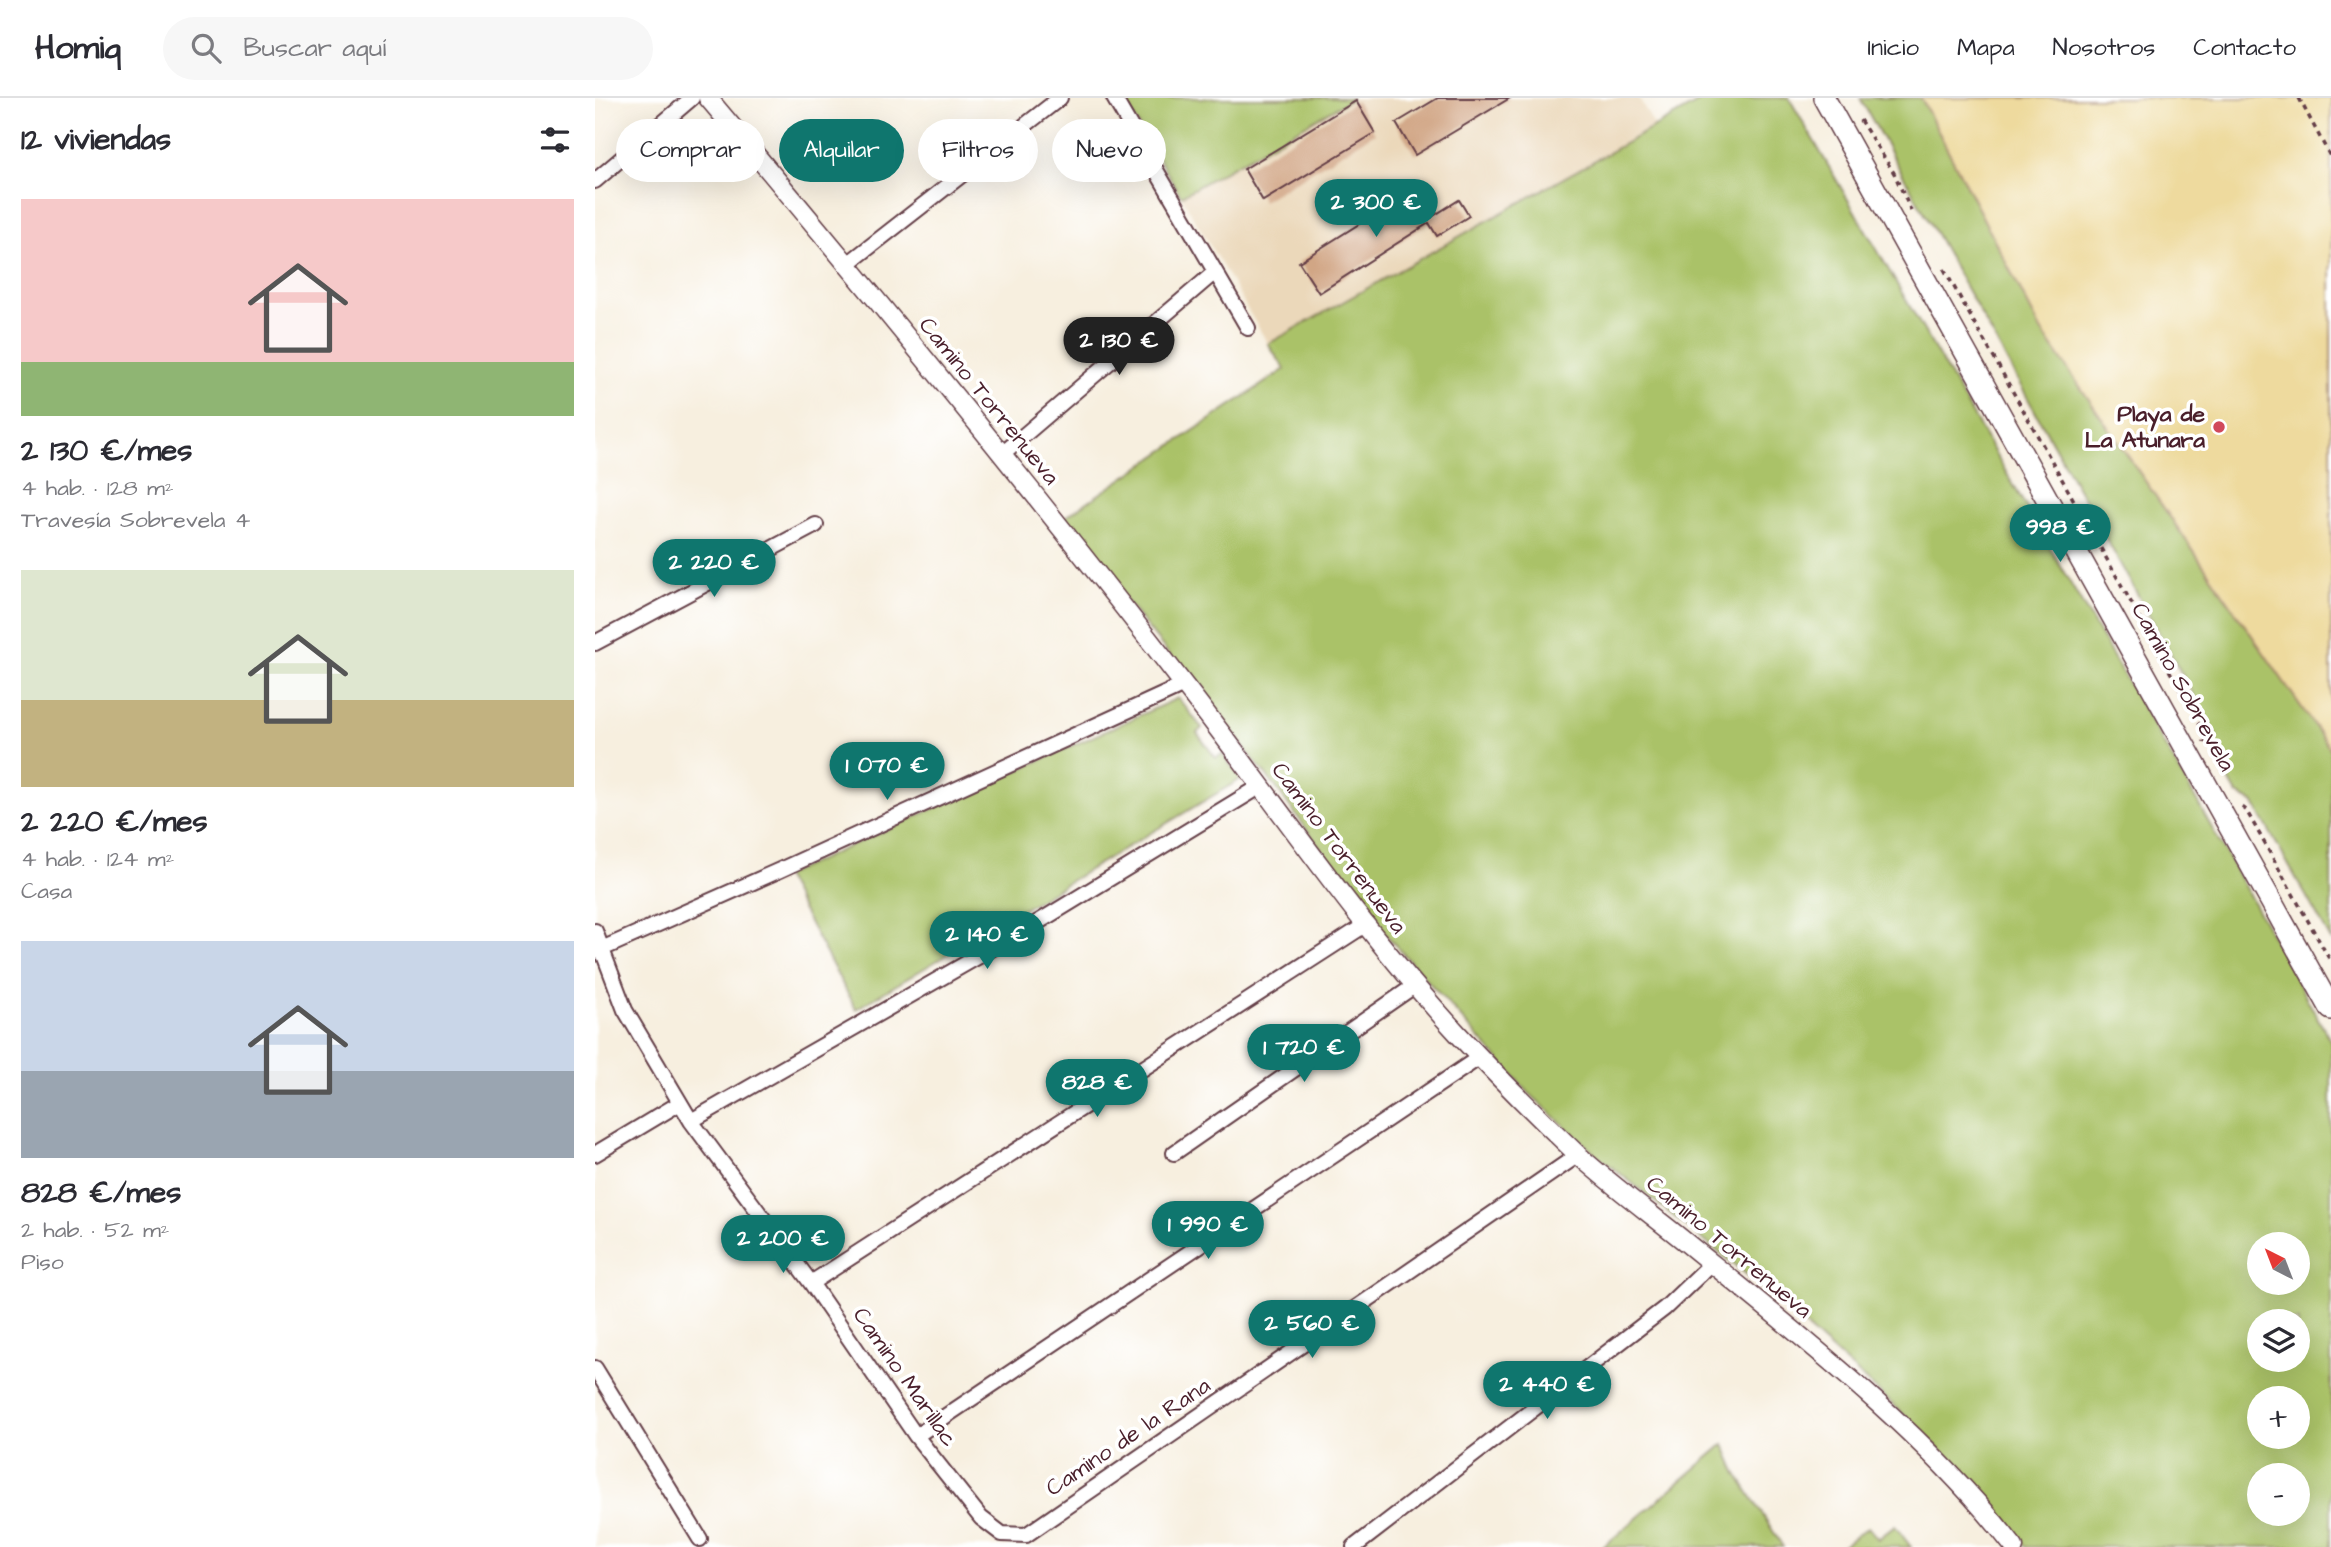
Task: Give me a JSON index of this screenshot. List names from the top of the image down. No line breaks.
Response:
{"streets":{"main road":["Camino Sobrevela"],"street":["Camino Torrenueva","Camino Marillac","Camino de la Rana"]},"crossings":[["Camino Torrenueva","Camino de la Rana"],["Camino Marillac","Camino de la Rana"]],"places":["Playa de La Atunara"],"north":"top left","page":{"header":"Homiq","search":"Buscar aquí","nav":["Inicio","Mapa","Nosotros","Contacto"],"heading":"12 viviendas","chip":["Comprar","Alquilar","Filtros","Nuevo"],"price":["2 300 €","2 130 €","998 €","2 220 €","1 070 €","2 140 €","1 720 €","828 €","1 990 €","2 200 €","2 560 €","2 440 €"],"list":[{"name":"2 130 €/mes","note":"4 hab. · 128 m² · Travesía Sobrevela 4"},{"name":"2 220 €/mes","note":"4 hab. · 124 m² · Casa"},{"name":"828 €/mes","note":"2 hab. · 52 m² · Piso"}],"map_buttons":["+","−"]}}
